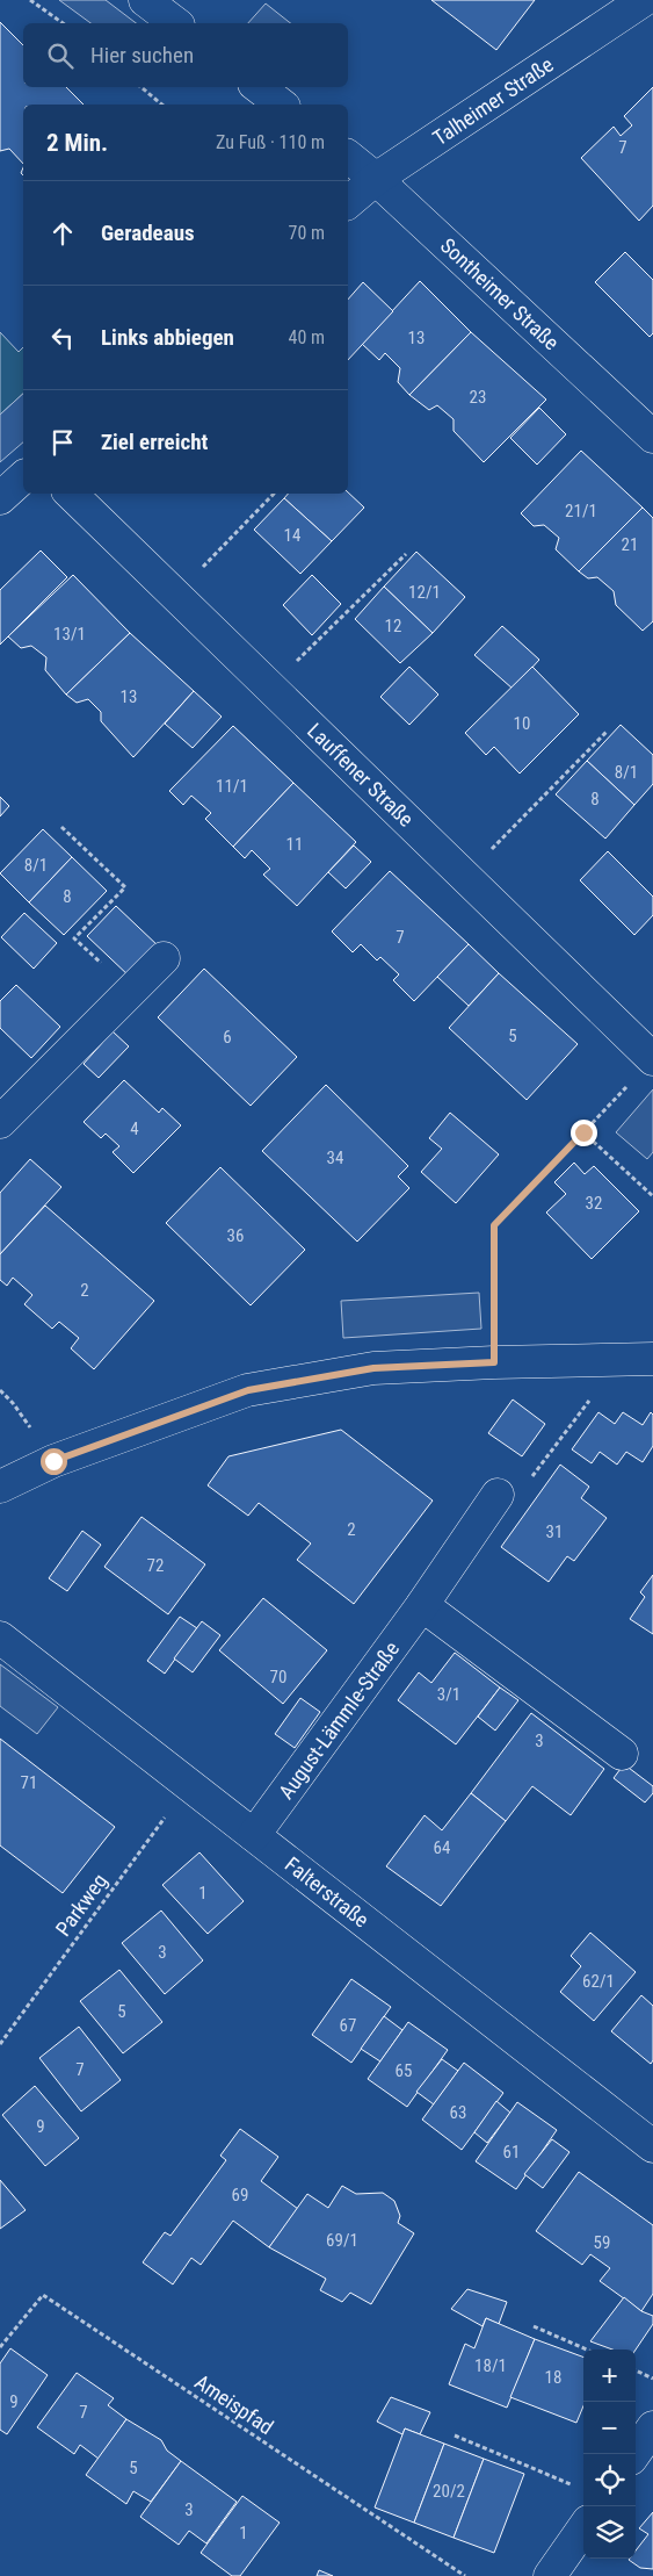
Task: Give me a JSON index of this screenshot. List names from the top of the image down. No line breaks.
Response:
{"streets":{"street":["Talheimer Straße","Sontheimer Straße","Lauffener Straße","August-Lämmle-Straße","Falterstraße"],"path":["Parkweg","Ameispfad"]},"crossings":[["Talheimer Straße","Sontheimer Straße"],["August-Lämmle-Straße","Falterstraße"],["Falterstraße","Parkweg"]],"house_numbers":["7","13","23","21/1","14","21","12/1","12","13/1","13","10","8/1","11/1","8","11","8/1","8","7","5","6","4","34","32","36","2","2","31","72","70","3/1","3","71","64","1","3","62/1","5","67","7","65","63","9","61","69","69/1","59","18/1","18","9","7","5","20/2","3","1"],"page":{"search":"Hier suchen","heading":["2 Min.","Zu Fuß · 110 m"],"list":[["Geradeaus","70 m"],["Links abbiegen","40 m"],"Ziel erreicht"],"map_buttons":["+","−"]}}
